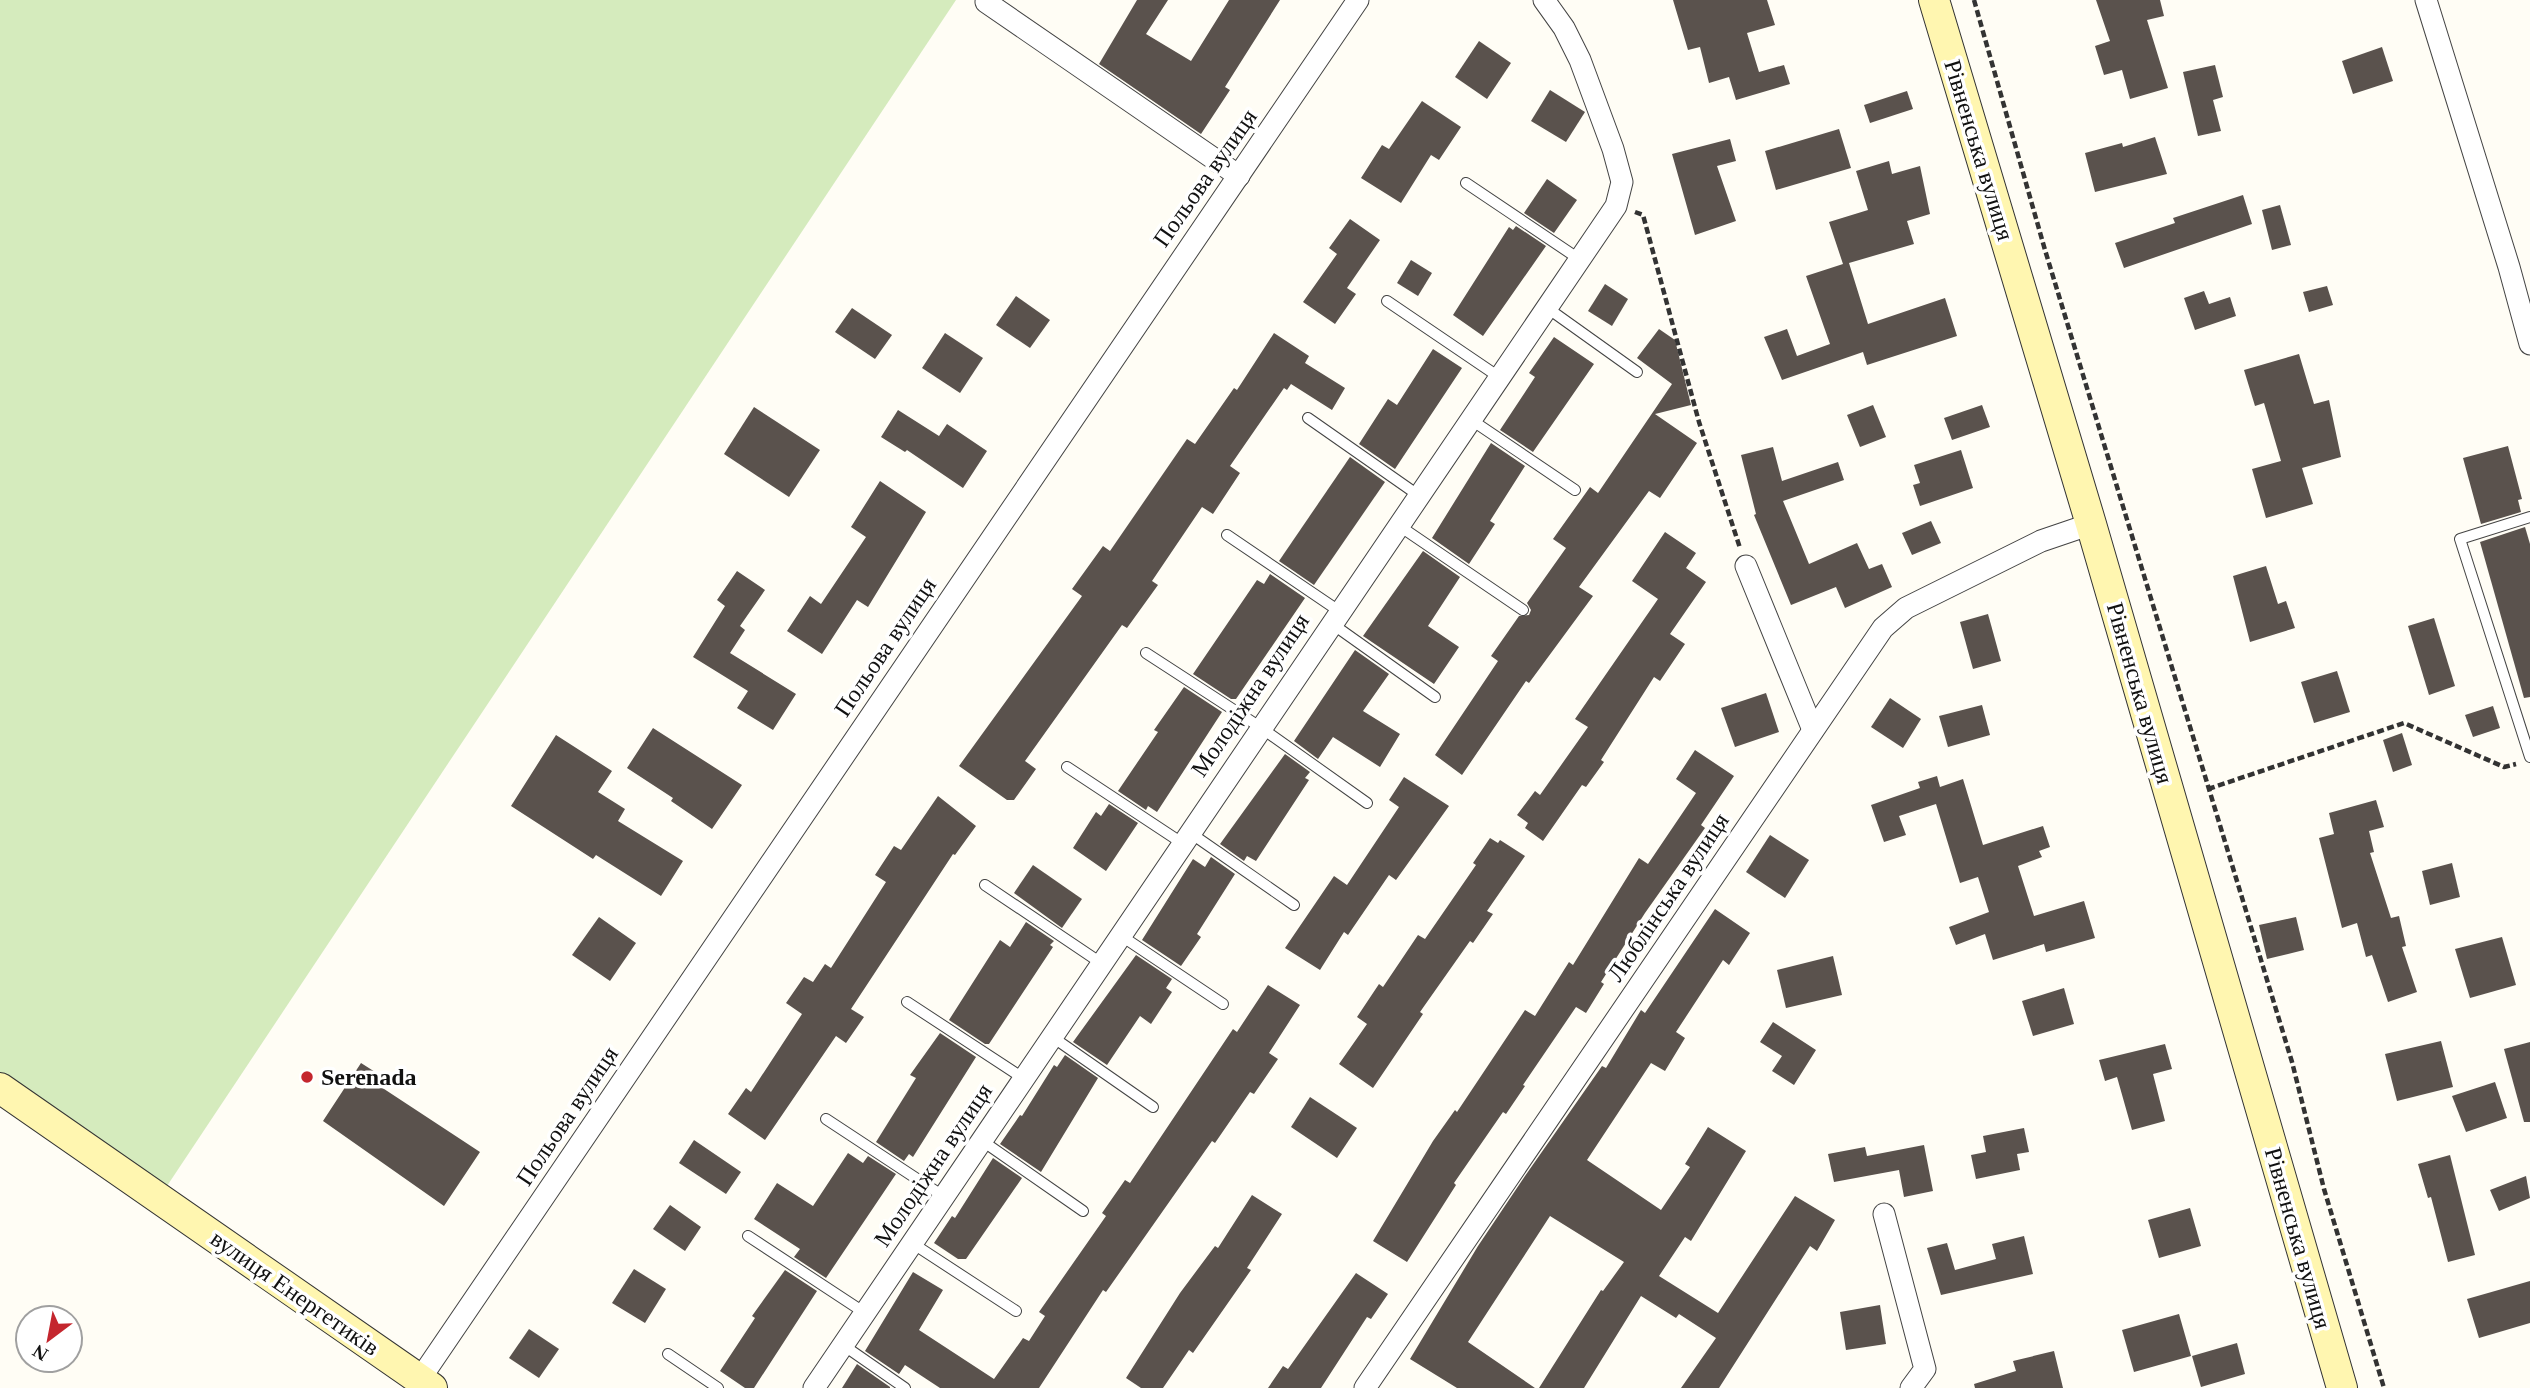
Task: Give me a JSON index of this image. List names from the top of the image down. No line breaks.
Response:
{"streets":{"main road":["Рівненська вулиця","вулиця Енергетиків"],"street":["Польова вулиця","Молодіжна вулиця","Люблінська вулиця"]},"crossings":[["Рівненська вулиця","Люблінська вулиця"],["Польова вулиця","вулиця Енергетиків"]],"places":["Serenada"],"north":"bottom left"}
